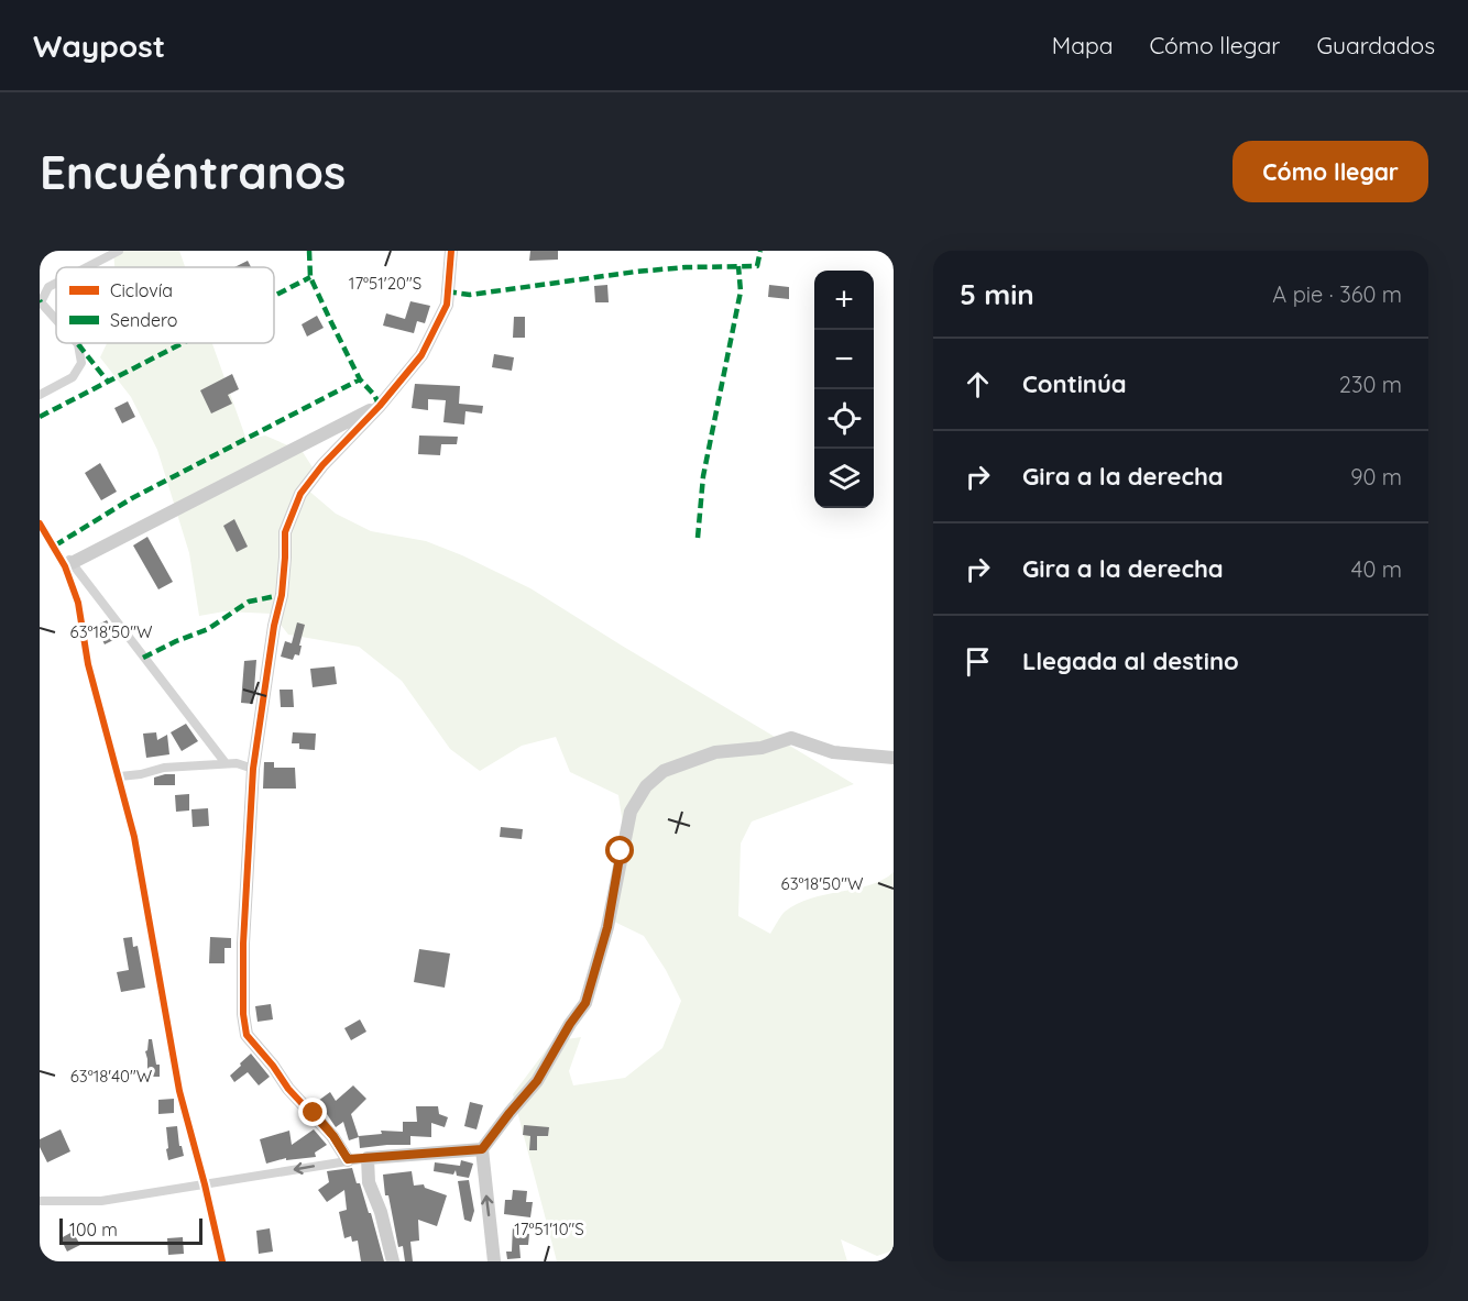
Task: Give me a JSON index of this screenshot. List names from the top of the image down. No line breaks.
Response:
{"legend":["Ciclovía","Sendero"],"scale_bar":"100 m","page":{"header":"Waypost","nav":["Mapa","Cómo llegar","Guardados"],"buttons":"Cómo llegar","title":"Encuéntranos","heading":["5 min","A pie · 360 m"],"map_buttons":["+","−"],"list":[["Continúa","230 m"],["Gira a la derecha","90 m"],["Gira a la derecha","40 m"],"Llegada al destino"],"scale":"100 m"},"coordinates":["17°51'20\"S","63°18'50\"W","63°18'40\"W","17°51'10\"S"]}
